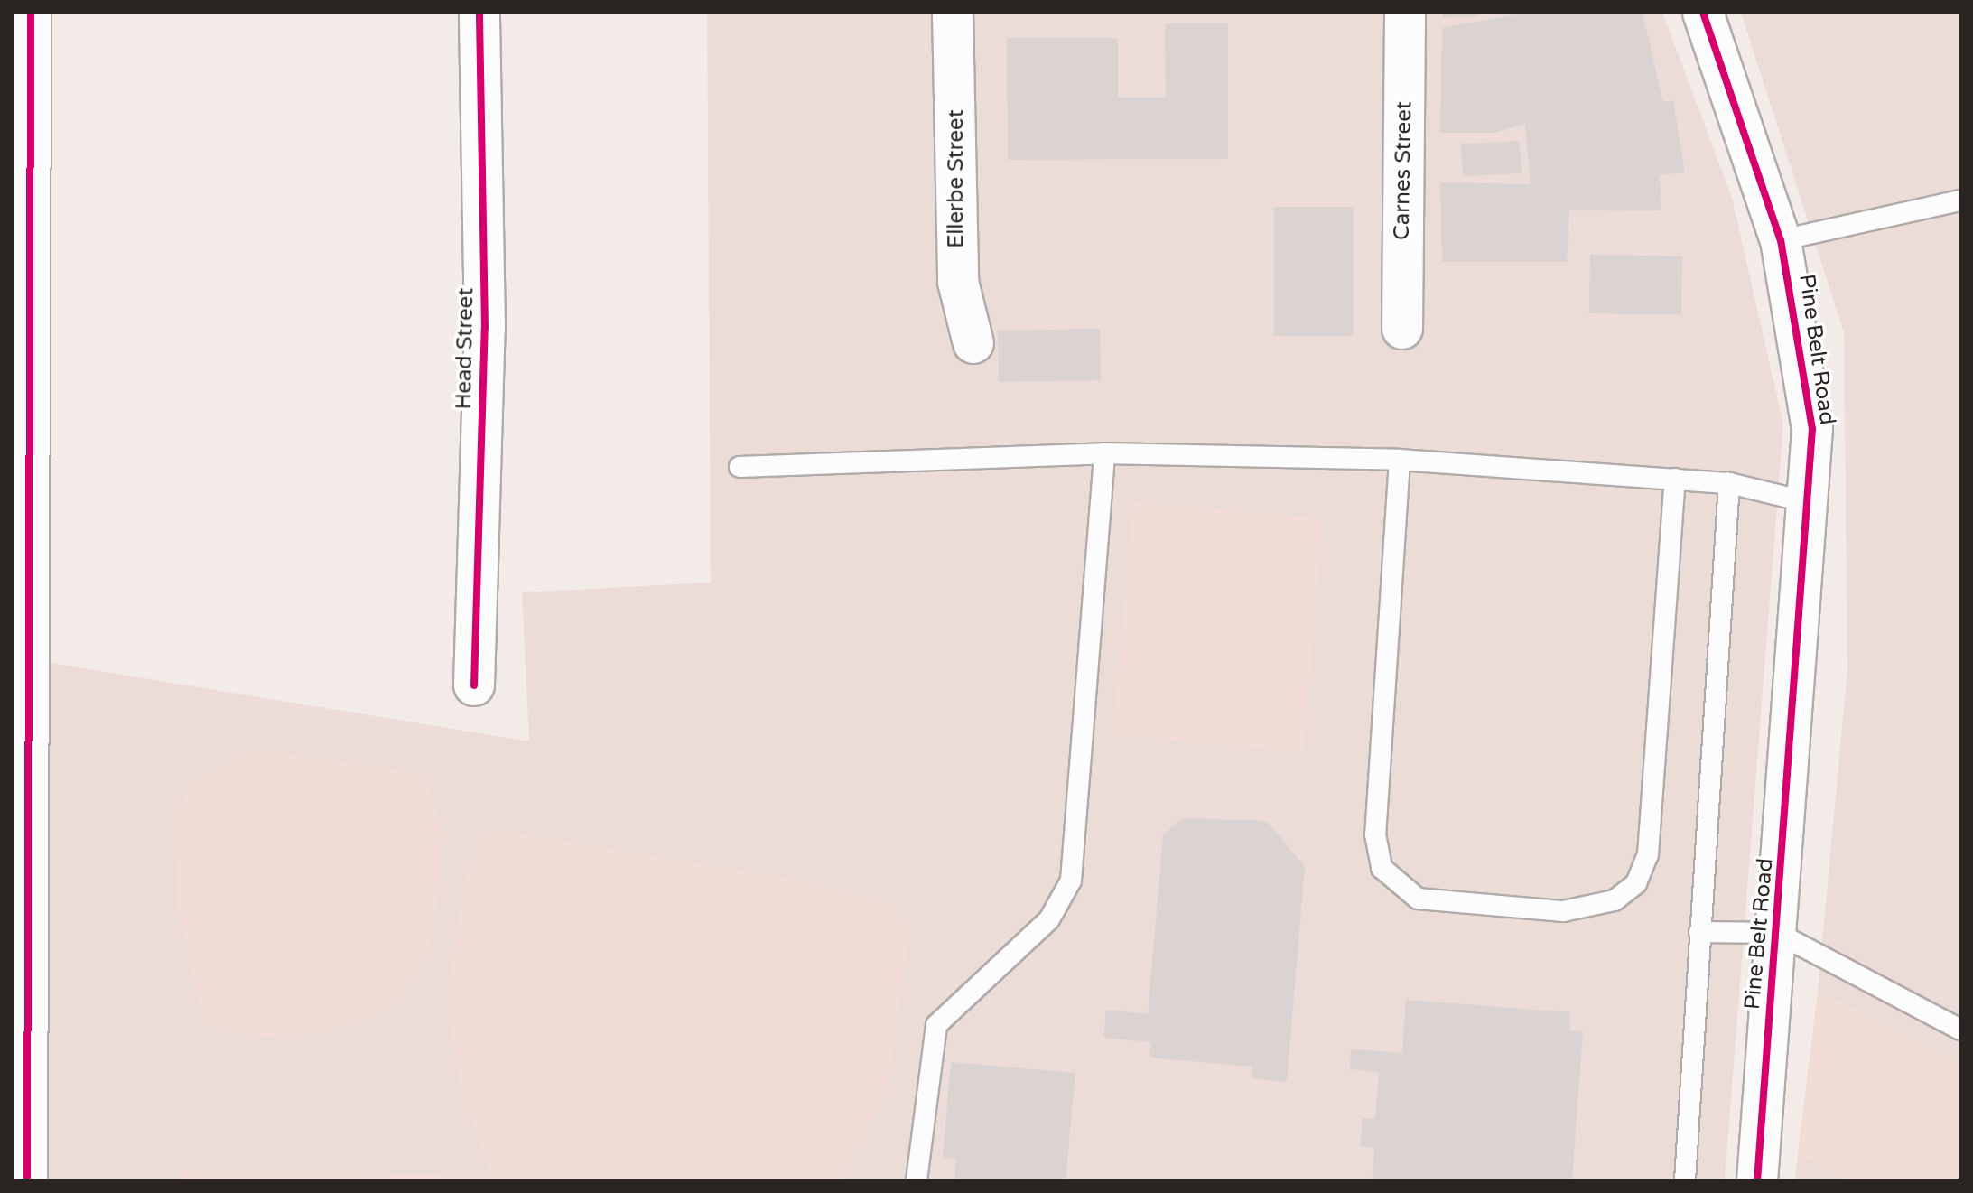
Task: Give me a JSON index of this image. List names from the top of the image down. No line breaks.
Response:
{"streets":{"street":["Carnes Street","Ellerbe Street","Head Street","Pine Belt Road"]}}
